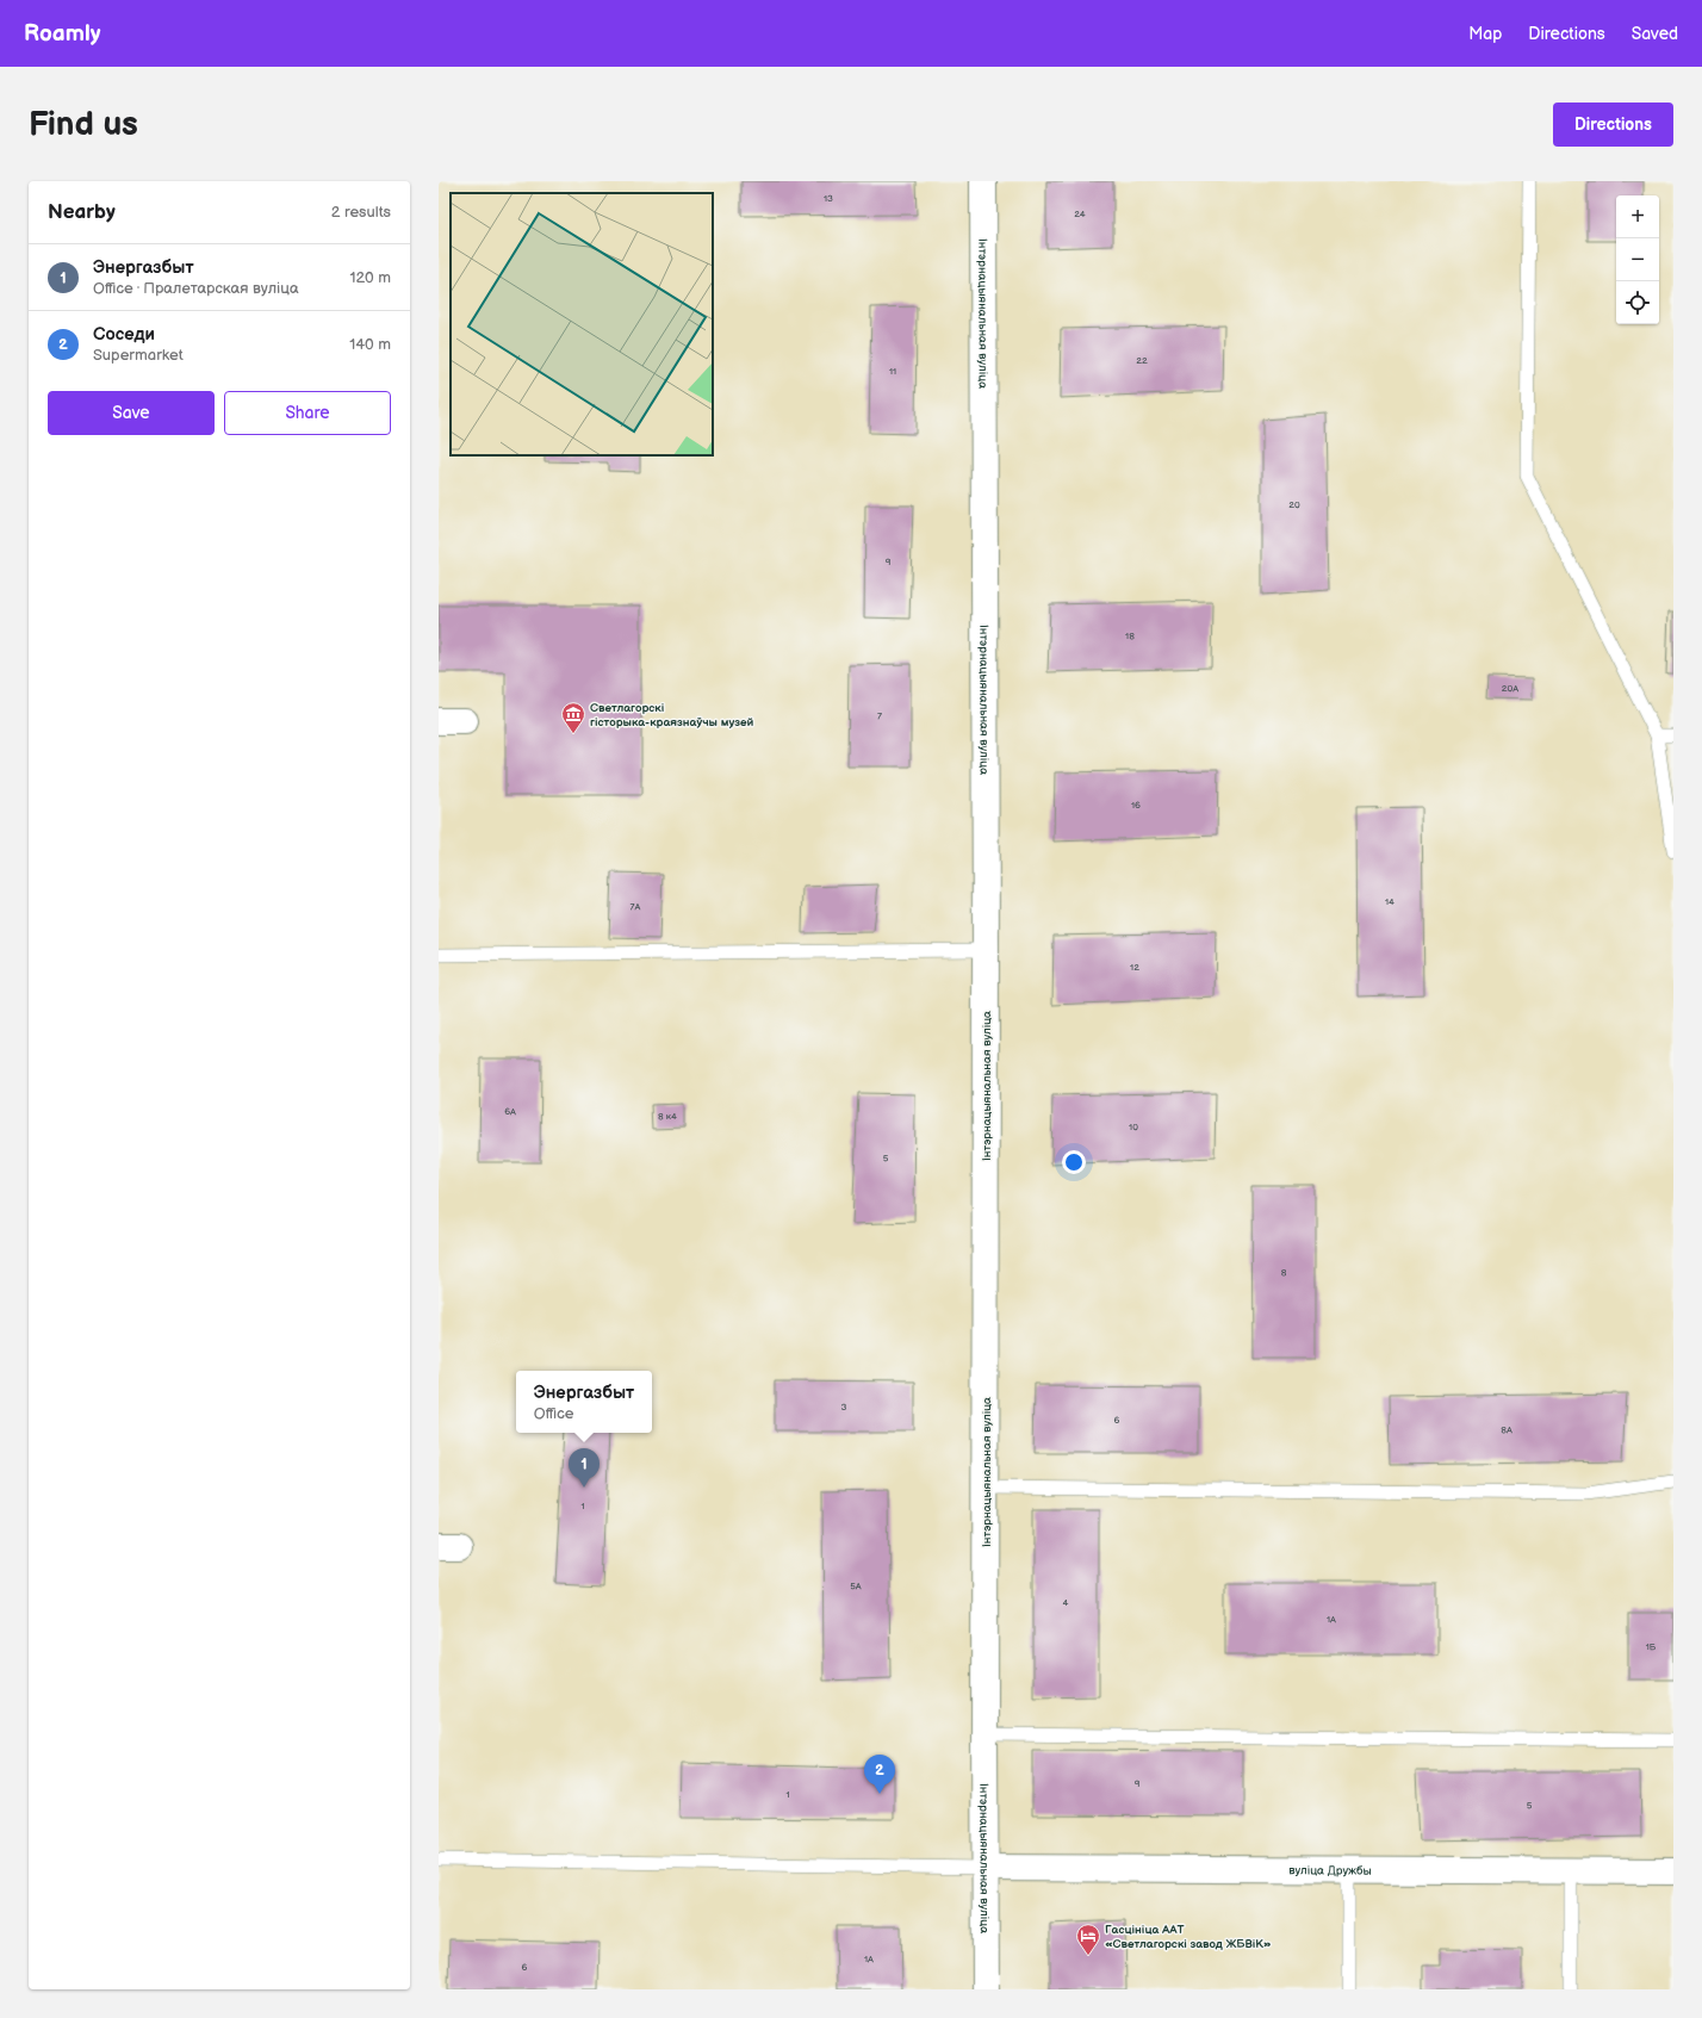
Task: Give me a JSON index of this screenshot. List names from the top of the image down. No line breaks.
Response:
{"streets":{"street":["Інтэрнацыянальная вуліца","вуліца Дружбы"]},"crossings":[["Інтэрнацыянальная вуліца","вуліца Дружбы"]],"places":{"museum":["Светлагорскі гісторыка-краязнаўчы музей"],"hotel":["Гасцініца ААТ «Светлагорскі завод ЖБВіК»"]},"house_numbers":["13","24","22","11","20","9","18","20А","7","16","14","7А","12","6А","8 к4","10","5","8","3","6","8А","1","5А","4","1А","1Б","9","1","5","1А","6"],"page":{"header":"Roamly","nav":["Map","Directions","Saved"],"buttons":["Directions",["Save","Share"]],"title":"Find us","heading":["Nearby","2 results"],"map_buttons":["+","−"],"list":[{"mark":"1","name":"Энергазбыт","note":"Office · Пралетарская вуліца","value":"120 m"},{"mark":"2","name":"Соседи","note":"Supermarket","value":"140 m"}],"popup":["Энергазбыт","Office"],"pins":["1","2"]}}
